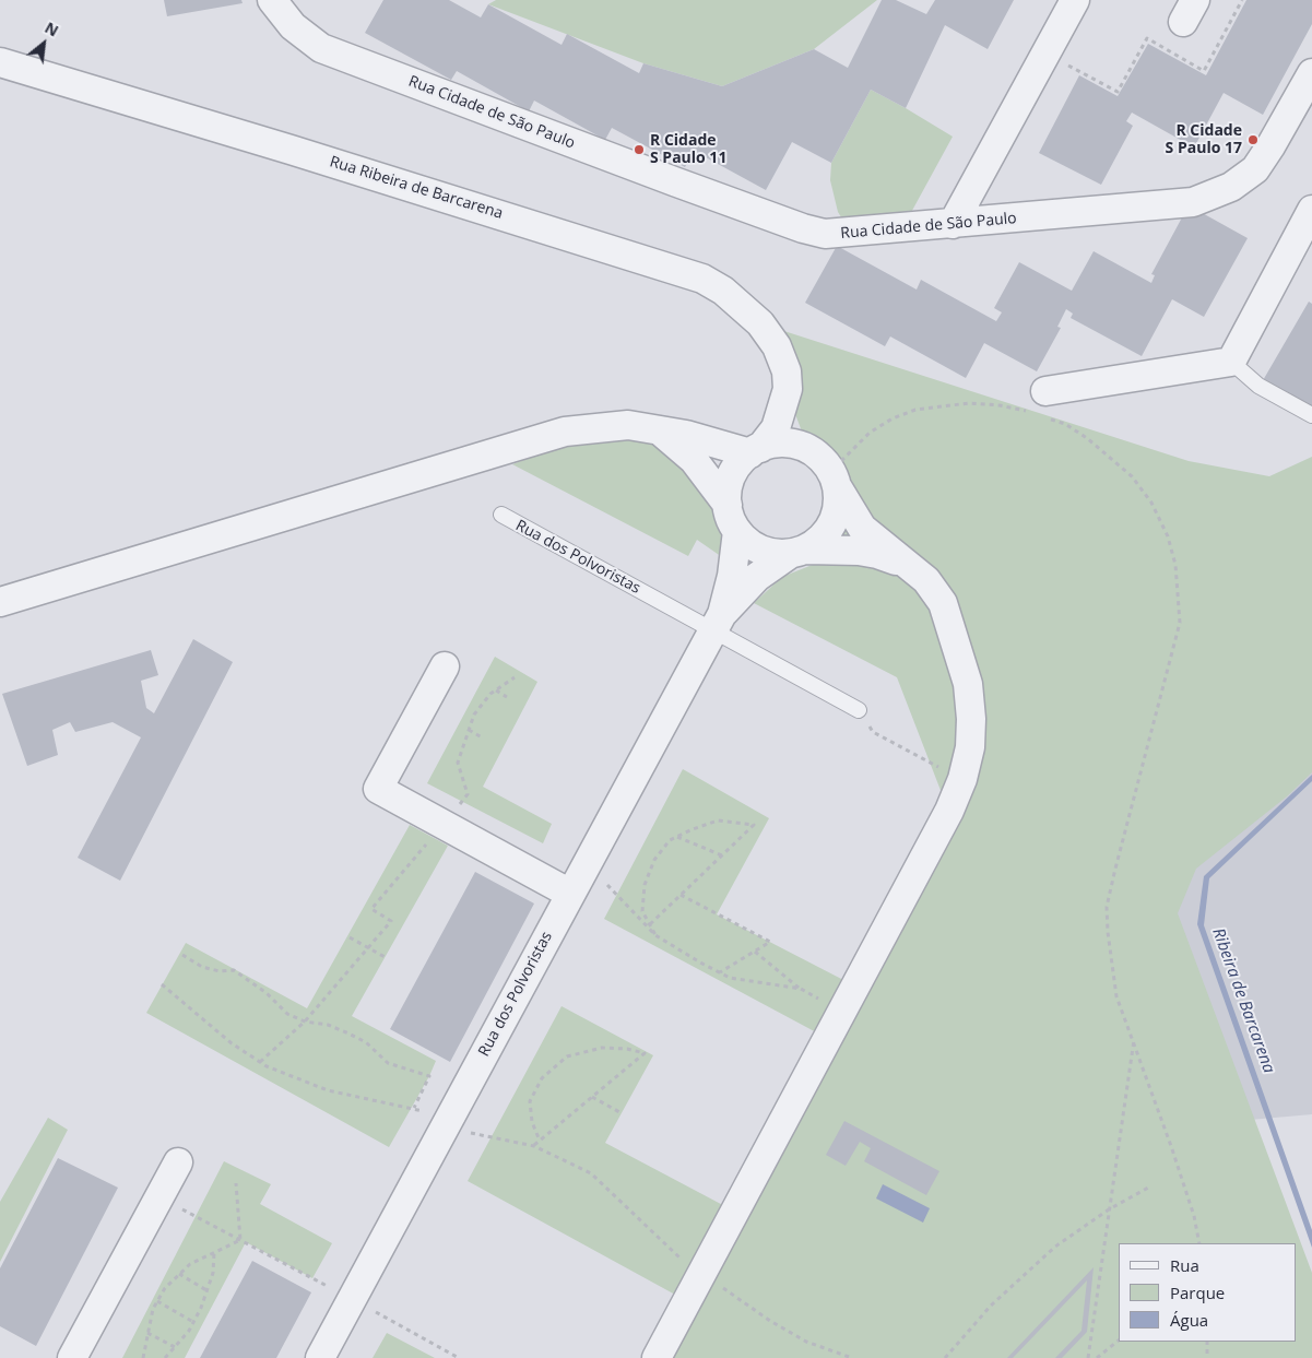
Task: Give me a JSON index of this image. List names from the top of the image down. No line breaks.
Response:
{"streets":{"street":["Rua Cidade de São Paulo","Rua Ribeira de Barcarena","Rua dos Polvoristas"]},"crossings":[["Rua Ribeira de Barcarena","Rua dos Polvoristas"]],"water":["Ribeira de Barcarena"],"places":["R Cidade S Paulo 17","R Cidade S Paulo 11"],"legend":["Rua","Parque","Água"],"north":"top right"}
